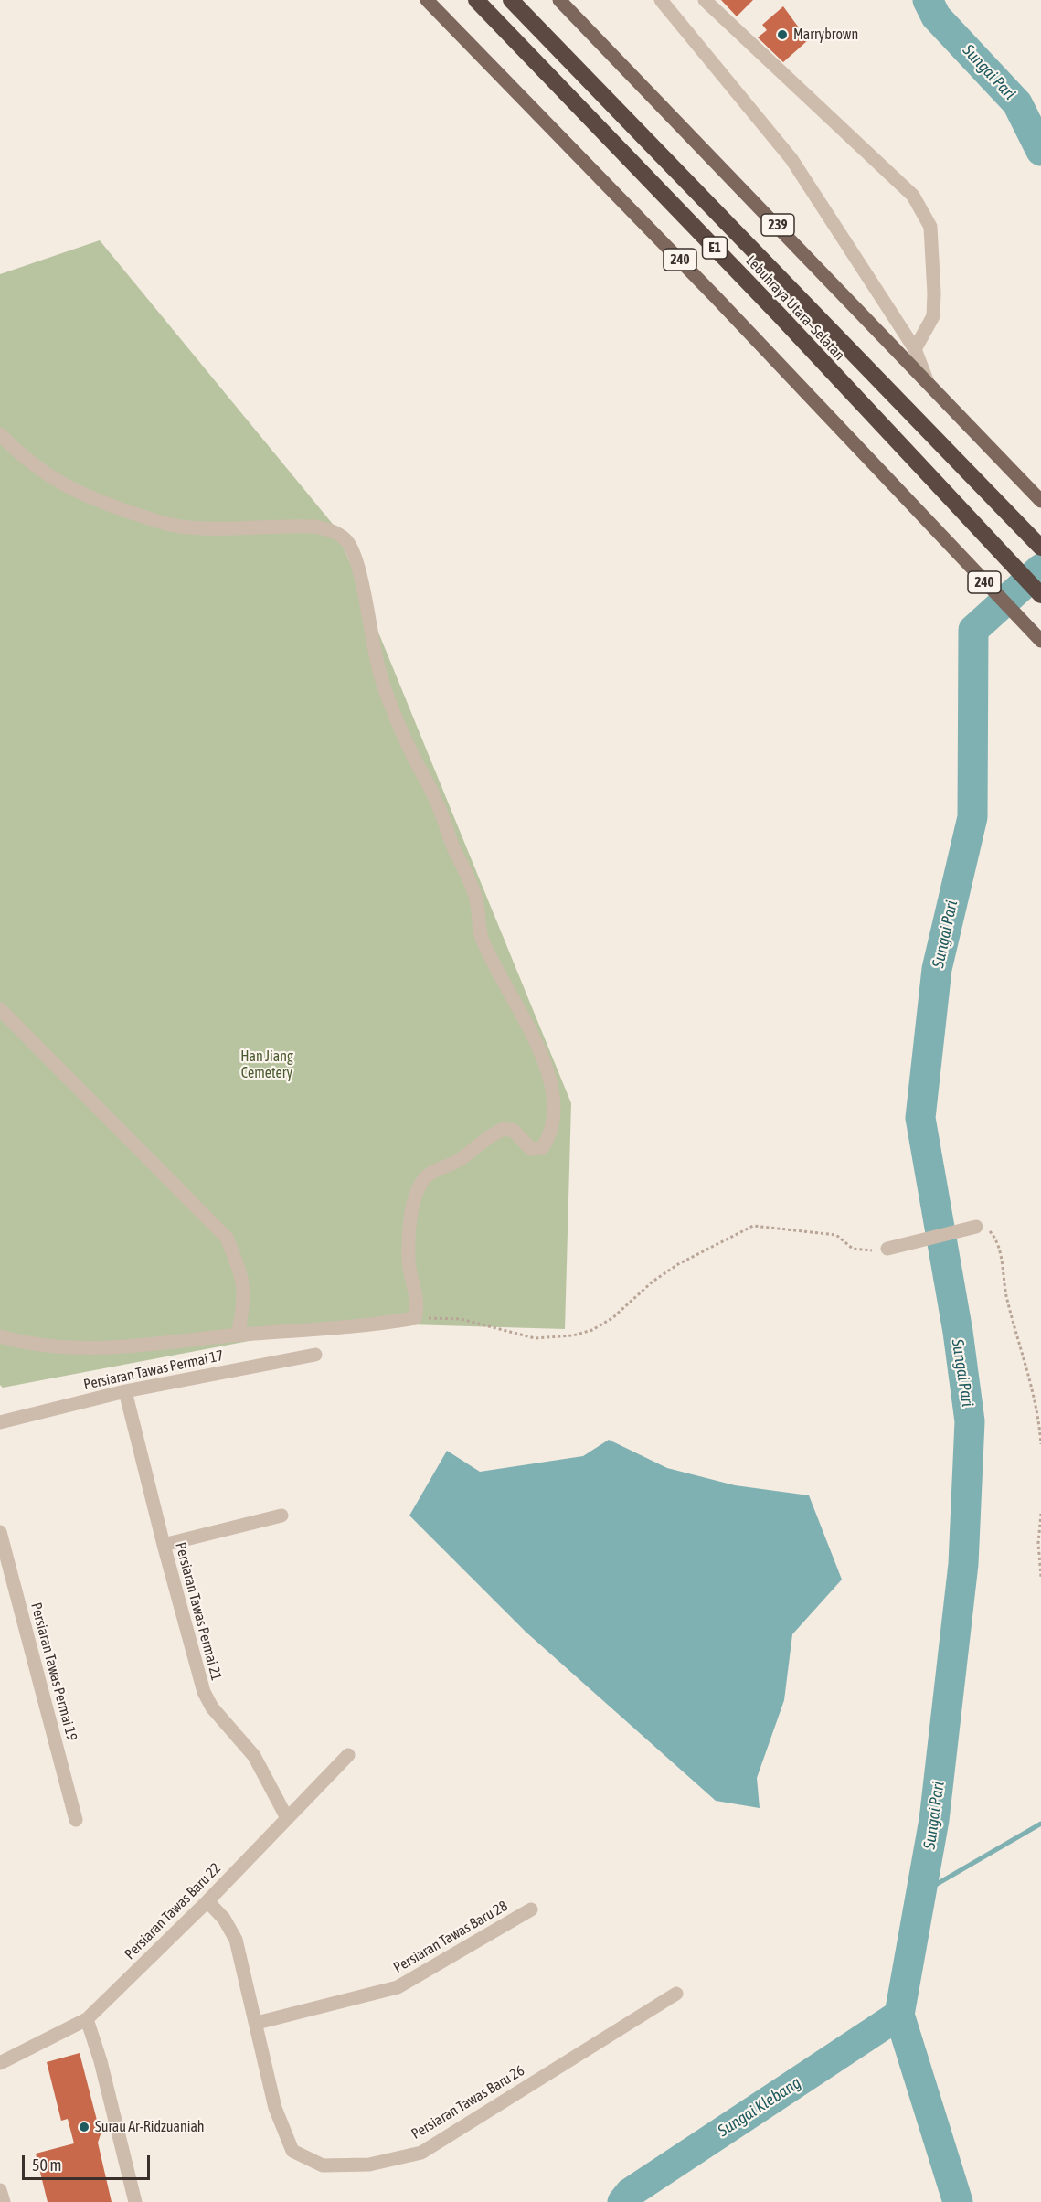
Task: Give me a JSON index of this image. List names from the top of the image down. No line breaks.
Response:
{"streets":{"highway":["E1","Lebuhraya Utara–Selatan"],"main road":["239","240"],"street":["Persiaran Tawas Permai 17","Persiaran Tawas Permai 21","Persiaran Tawas Permai 19","Persiaran Tawas Baru 22","Persiaran Tawas Baru 28","Persiaran Tawas Baru 26"]},"crossings":[["Persiaran Tawas Permai 17","Persiaran Tawas Permai 21"],["Persiaran Tawas Permai 21","Persiaran Tawas Baru 22"],["Persiaran Tawas Baru 22","Persiaran Tawas Baru 26"],["Persiaran Tawas Baru 28","Persiaran Tawas Baru 26"]],"water":["Sungai Pari","Sungai Klebang"],"parks":["Han Jiang Cemetery"],"places":["Marrybrown","Surau Ar-Ridzuaniah"],"scale_bar":"50 m"}
